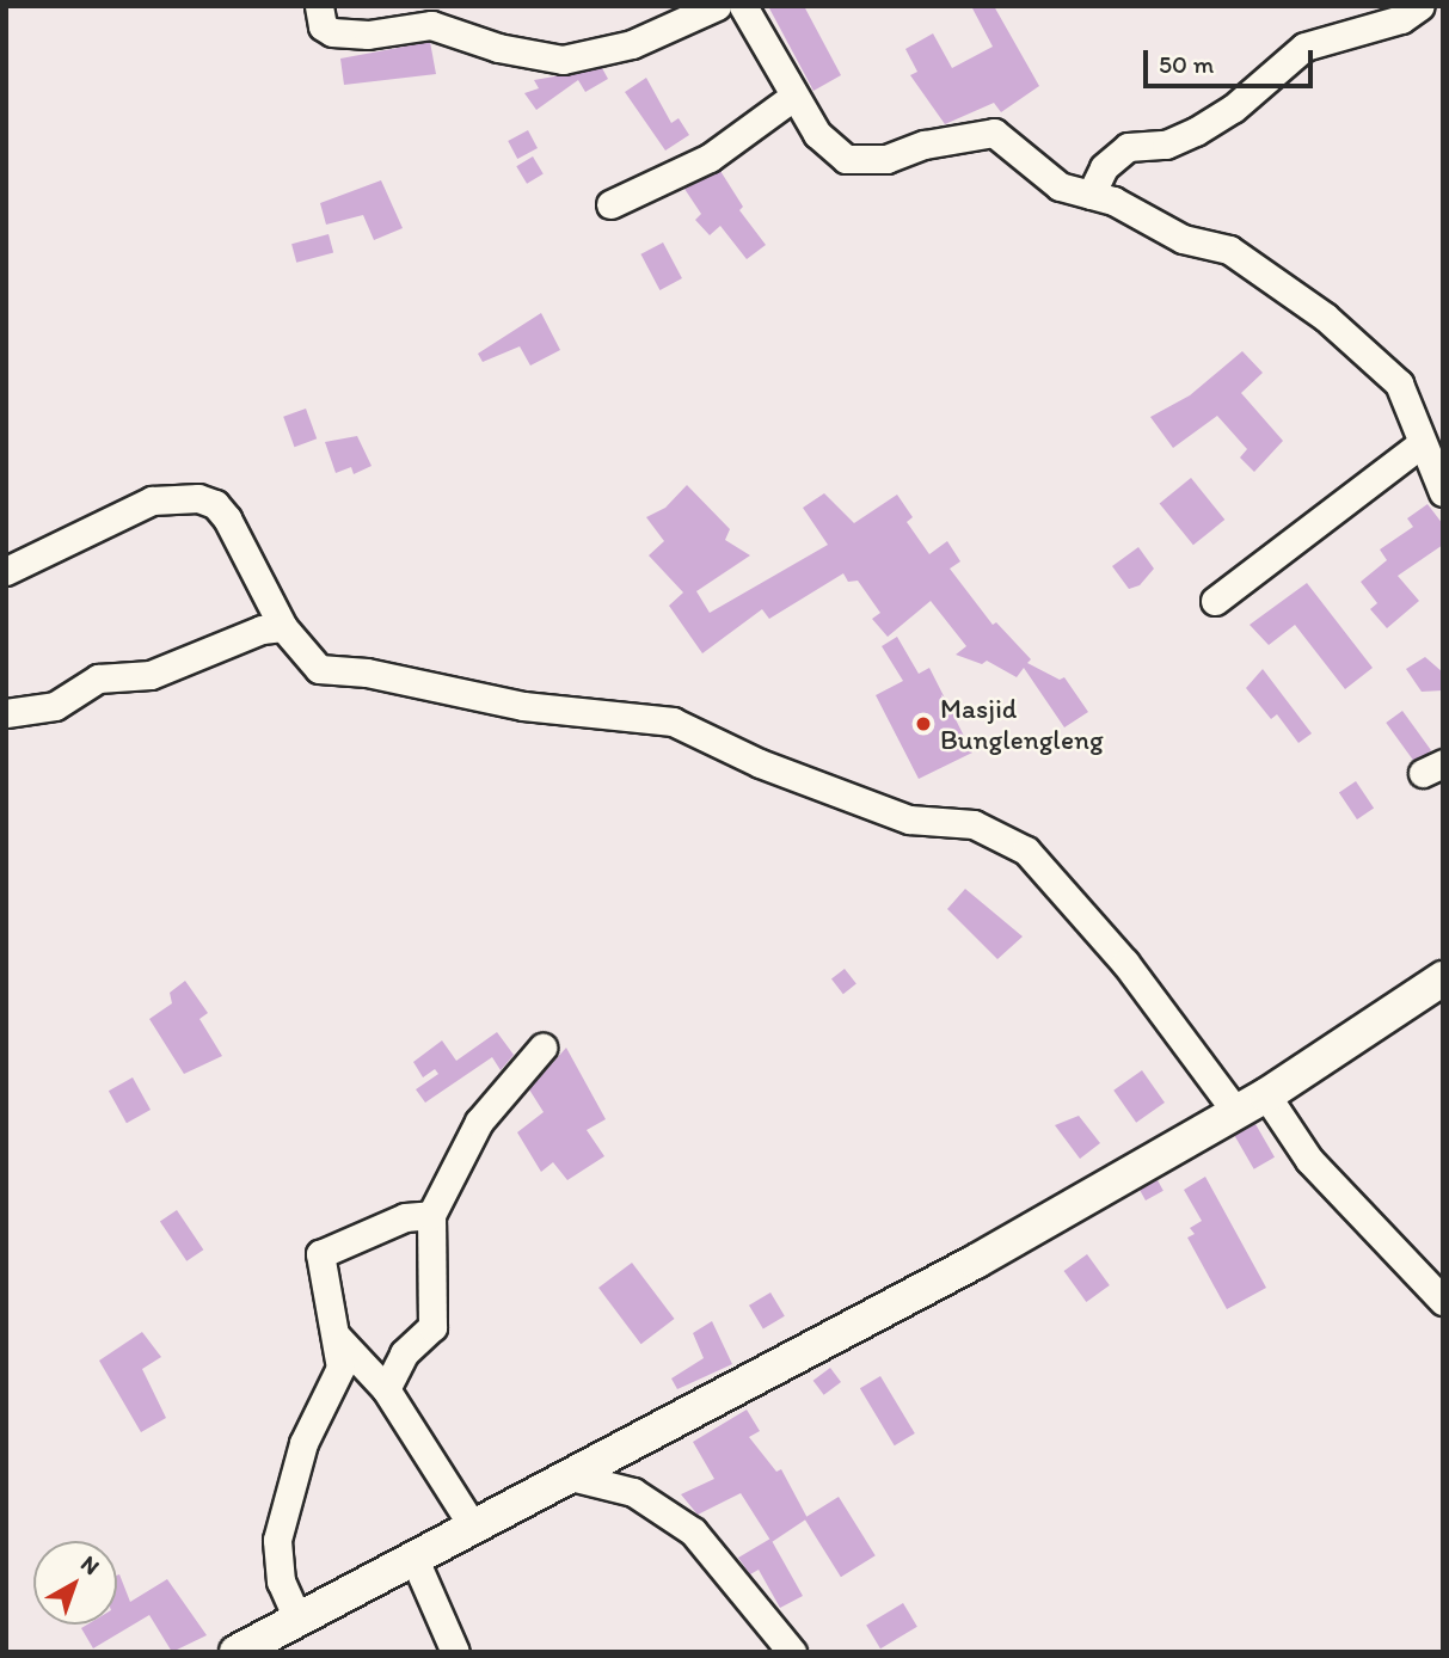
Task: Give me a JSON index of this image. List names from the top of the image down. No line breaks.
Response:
{"places":["Masjid Bunglengleng"],"scale_bar":"50 m","north":"top right"}
